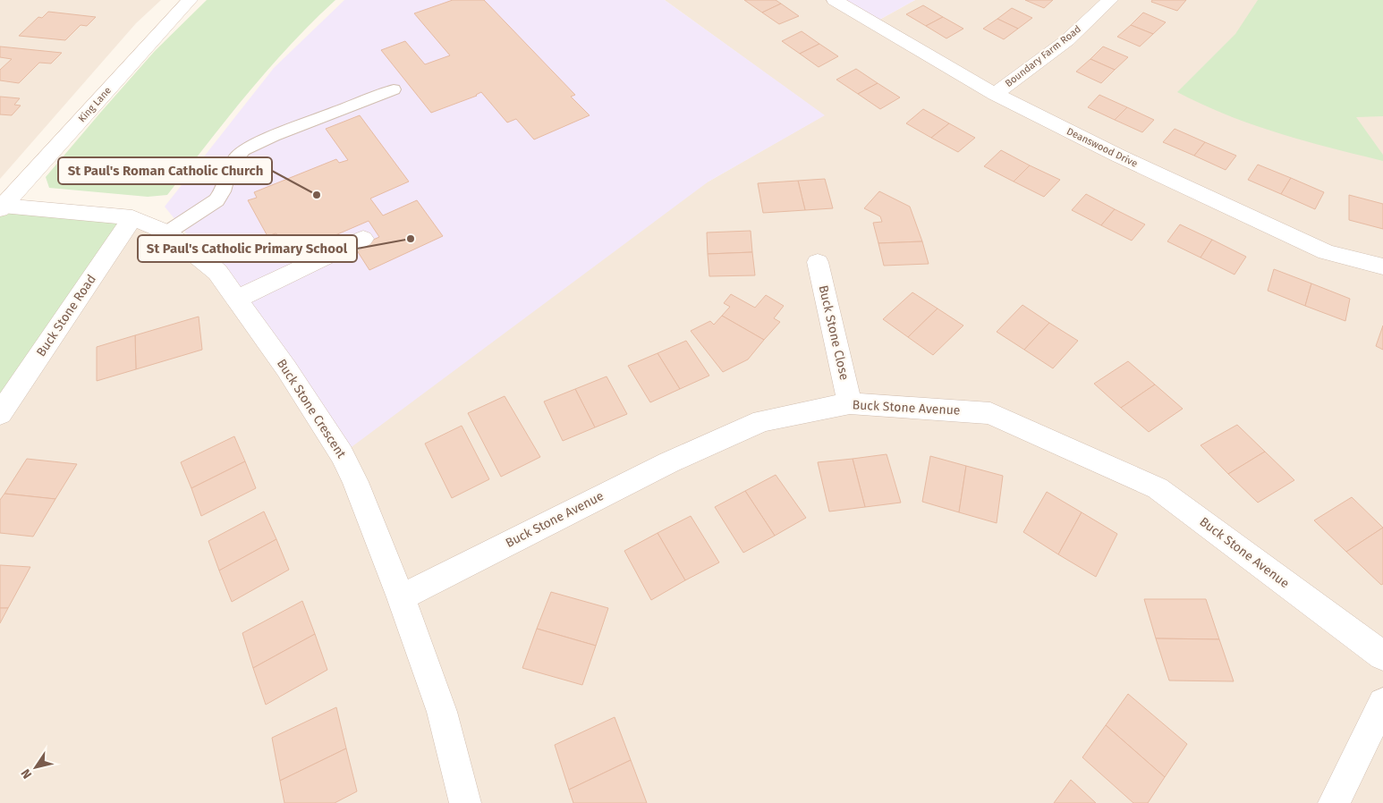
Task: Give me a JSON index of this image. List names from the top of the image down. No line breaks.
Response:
{"streets":{"street":["Boundary Farm Road","King Lane","Deanswood Drive","Buck Stone Road","Buck Stone Close","Buck Stone Avenue","Buck Stone Crescent"]},"crossings":[["Boundary Farm Road","Deanswood Drive"],["King Lane","Buck Stone Crescent"],["Buck Stone Road","Buck Stone Crescent"],["Buck Stone Close","Buck Stone Avenue"],["Buck Stone Avenue","Buck Stone Crescent"]],"places":["St Paul's Roman Catholic Church","St Paul's Catholic Primary School"],"north":"bottom left"}
